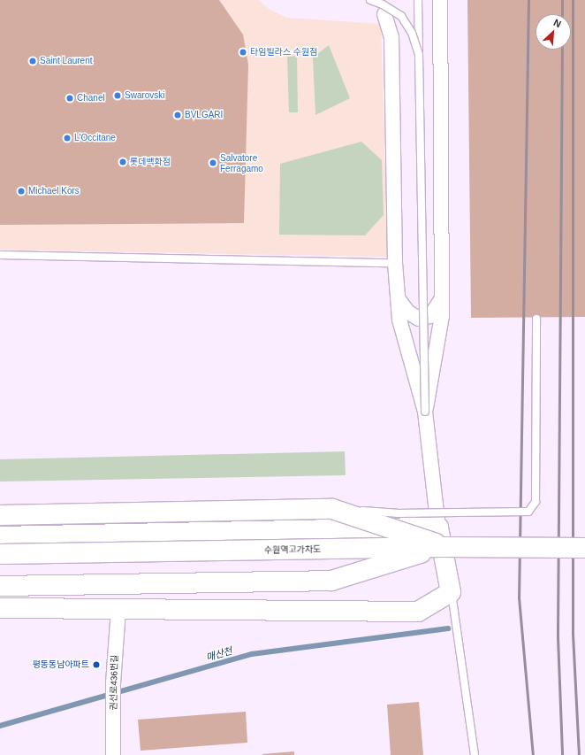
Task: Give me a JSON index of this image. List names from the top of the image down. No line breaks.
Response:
{"streets":{"main road":["수원역고가차도"],"street":["권선로436번길"]},"water":["매산천"],"places":["타임빌라스 수원점","Saint Laurent","Swarovski","Chanel","BVLGARI","L'Occitane","롯데백화점","Salvatore Ferragamo","Michael Kors","평동동남아파트"],"north":"top right"}
